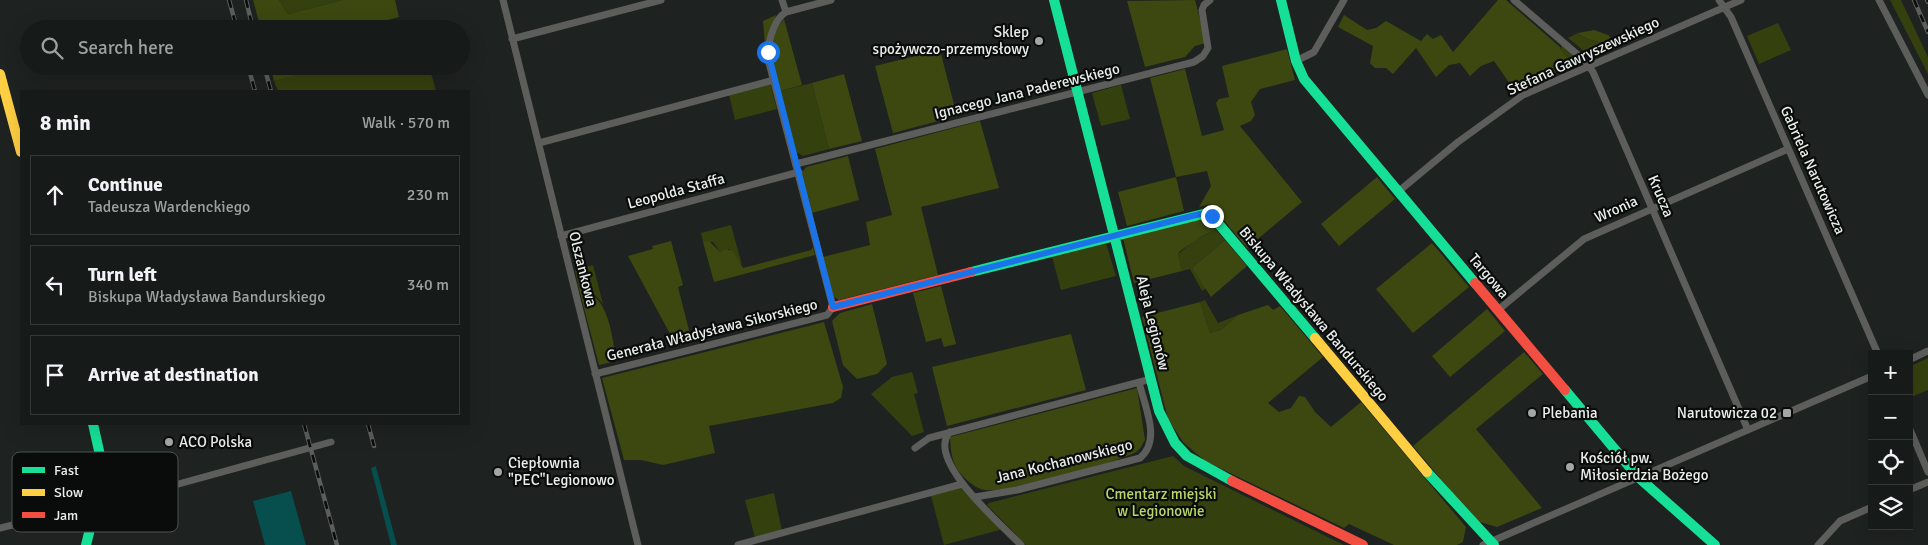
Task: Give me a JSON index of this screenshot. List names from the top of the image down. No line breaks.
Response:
{"streets":{"street":["Stefana Gawryszewskiego","Ignacego Jana Paderewskiego","Gabriela Narutowicza","Leopolda Staffa","Krucza","Wronia","Olszankowa","Targowa","Biskupa Władysława Bandurskiego","Aleja Legionów","Generała Władysława Sikorskiego","Jana Kochanowskiego"]},"crossings":[["Stefana Gawryszewskiego","Gabriela Narutowicza"],["Stefana Gawryszewskiego","Krucza"],["Stefana Gawryszewskiego","Targowa"],["Ignacego Jana Paderewskiego","Aleja Legionów"],["Gabriela Narutowicza","Wronia"],["Leopolda Staffa","Olszankowa"],["Krucza","Wronia"],["Wronia","Targowa"],["Olszankowa","Generała Władysława Sikorskiego"],["Biskupa Władysława Bandurskiego","Aleja Legionów"],["Biskupa Władysława Bandurskiego","Generała Władysława Sikorskiego"]],"parks":["Cmentarz miejski w Legionowie"],"places":{"other":["Sklep spożywczo-przemysłowy","Plebania","ACO Polska","Kościół pw. Miłosierdzia Bożego","Ciepłownia \"PEC\"Legionowo"],"transit":["Narutowicza 02"]},"legend":["Fast","Slow","Jam"],"page":{"search":"Search here","heading":["8 min","Walk · 570 m"],"list":[["Continue","Tadeusza Wardenckiego","230 m"],["Turn left","Biskupa Władysława Bandurskiego","340 m"],"Arrive at destination"],"map_buttons":["+","−"]}}
